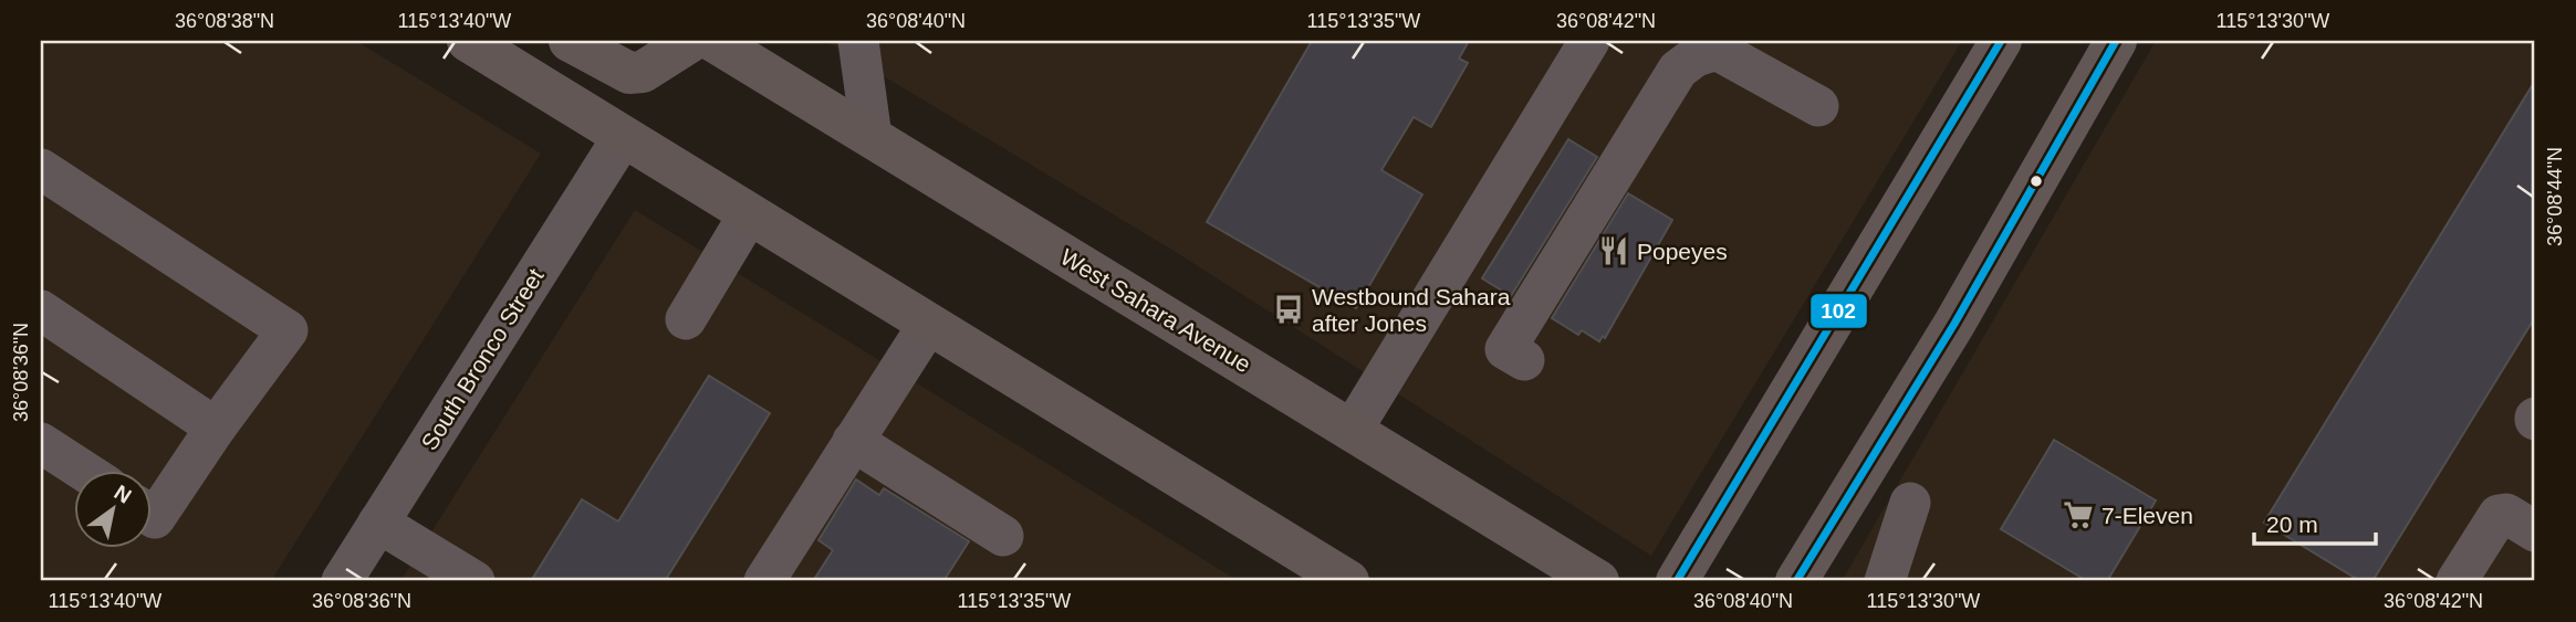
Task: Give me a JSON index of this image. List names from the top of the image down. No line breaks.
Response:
{"streets":{"main road":["West Sahara Avenue"],"street":["South Bronco Street"]},"places":{"restaurant":["Popeyes"],"bus stop":["Westbound Sahara after Jones"],"supermarket":["7-Eleven"]},"lines":["transit line 102"],"scale_bar":"20 m","north":"top right","coordinates":["36°08'38\"N","115°13'40\"W","36°08'40\"N","115°13'35\"W","36°08'42\"N","115°13'30\"W","36°08'44\"N","36°08'36\"N"]}
